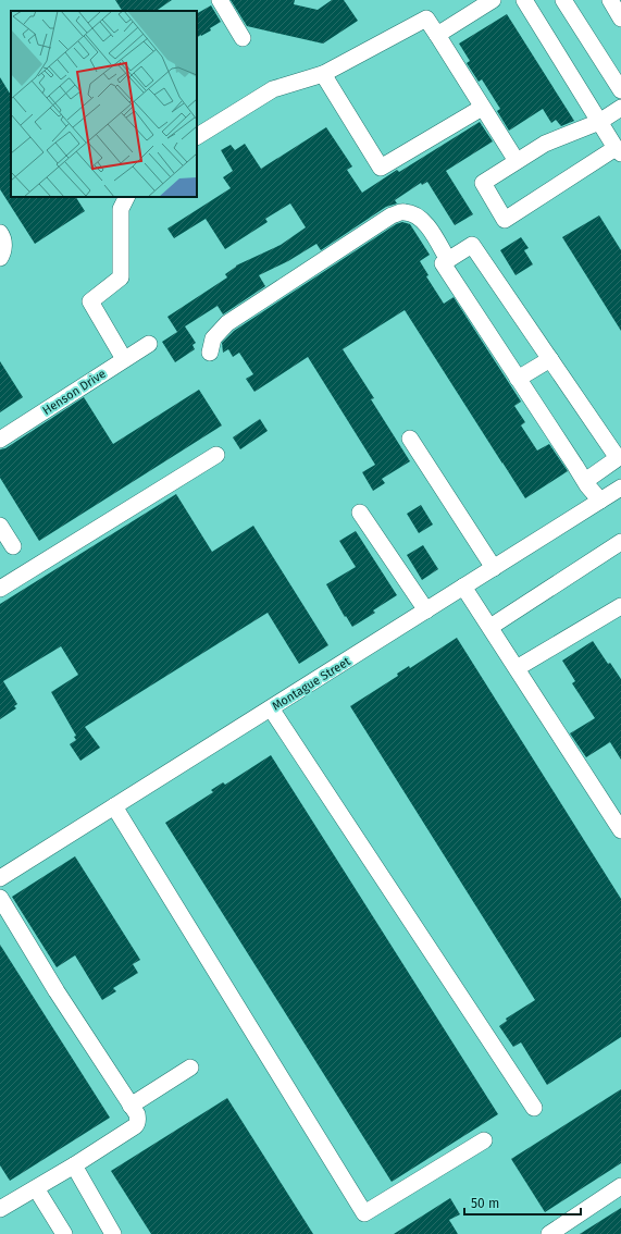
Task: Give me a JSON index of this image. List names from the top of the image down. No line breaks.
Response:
{"streets":{"street":["Henson Drive","Montague Street"]},"scale_bar":"50 m"}
